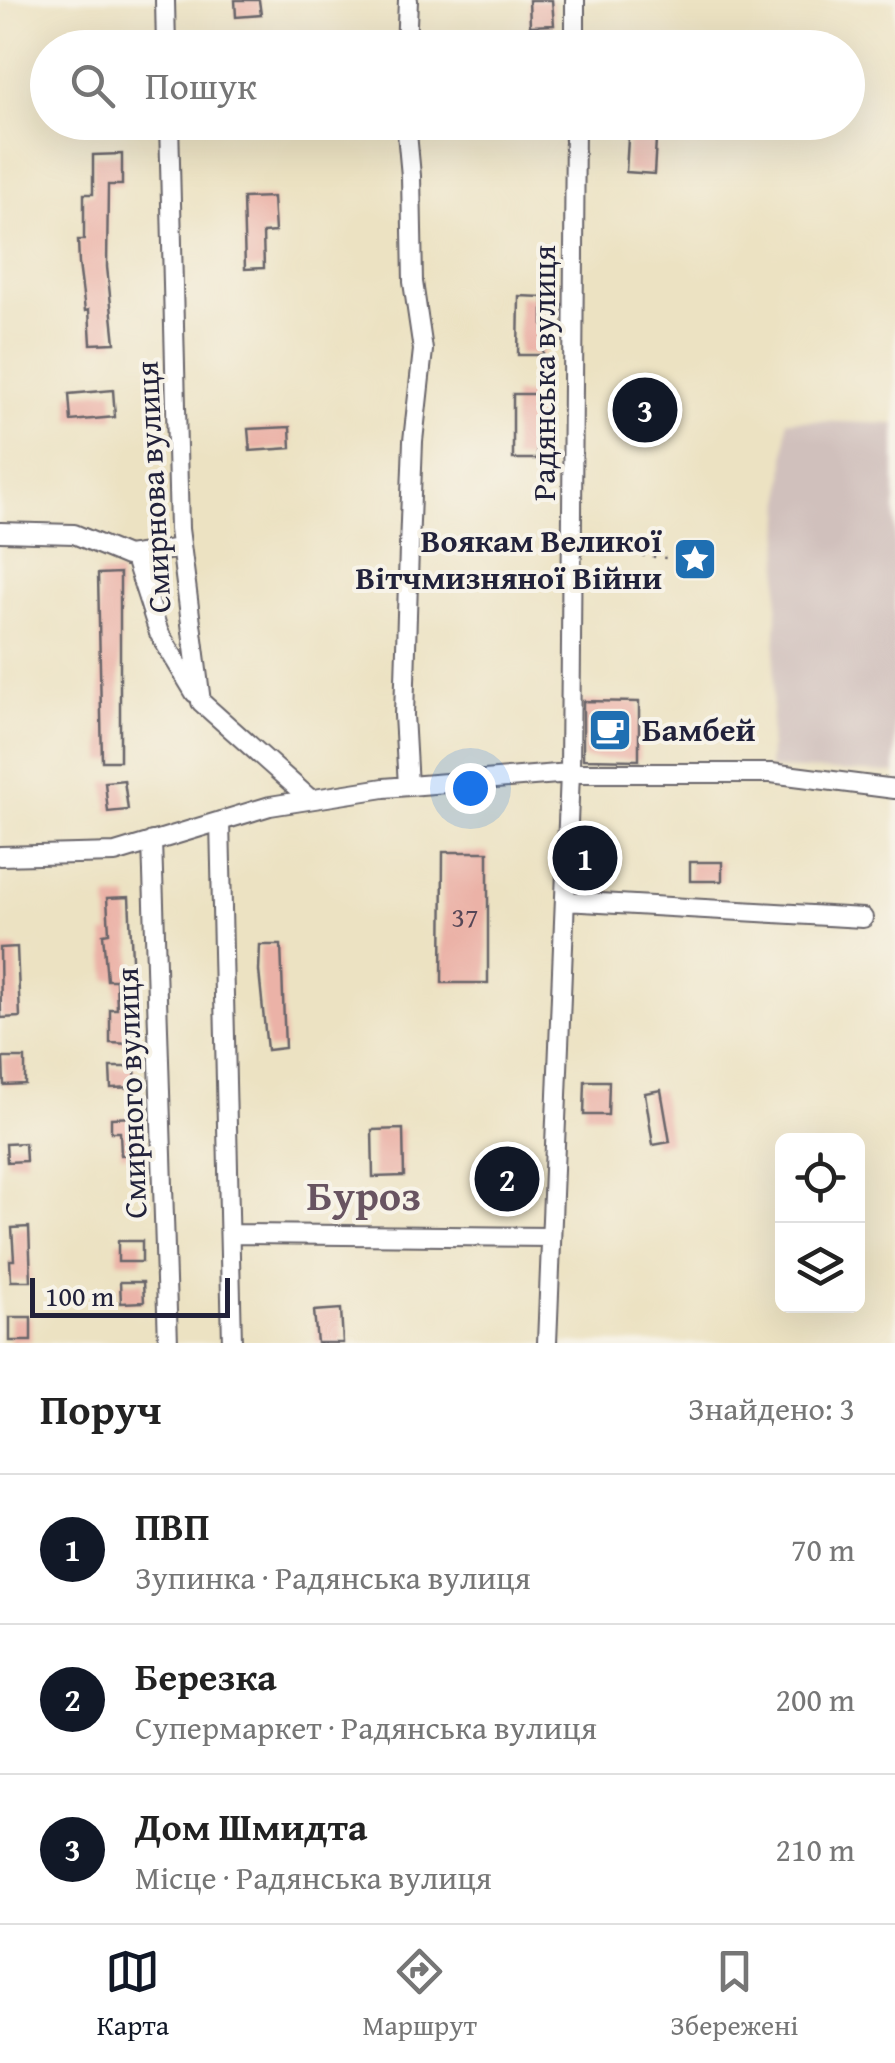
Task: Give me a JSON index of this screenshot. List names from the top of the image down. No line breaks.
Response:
{"streets":{"street":["Радянська вулиця","Смирнова вулиця","Смирного вулиця"]},"districts":["Буроз"],"places":{"place":["Воякам Великої Вітчмизняної Війни"],"cafe":["Бамбей"]},"house_numbers":["37"],"scale_bar":"100 m","page":{"search":"Пошук","pins":["3","1","2"],"scale":"100 m","heading":["Поруч","Знайдено: 3"],"list":[{"mark":"1","name":"ПВП","note":"Зупинка · Радянська вулиця","value":"70 m"},{"mark":"2","name":"Березка","note":"Супермаркет · Радянська вулиця","value":"200 m"},{"mark":"3","name":"Дом Шмидта","note":"Місце · Радянська вулиця","value":"210 m"}],"nav":["Карта","Маршрут","Збережені"]}}
